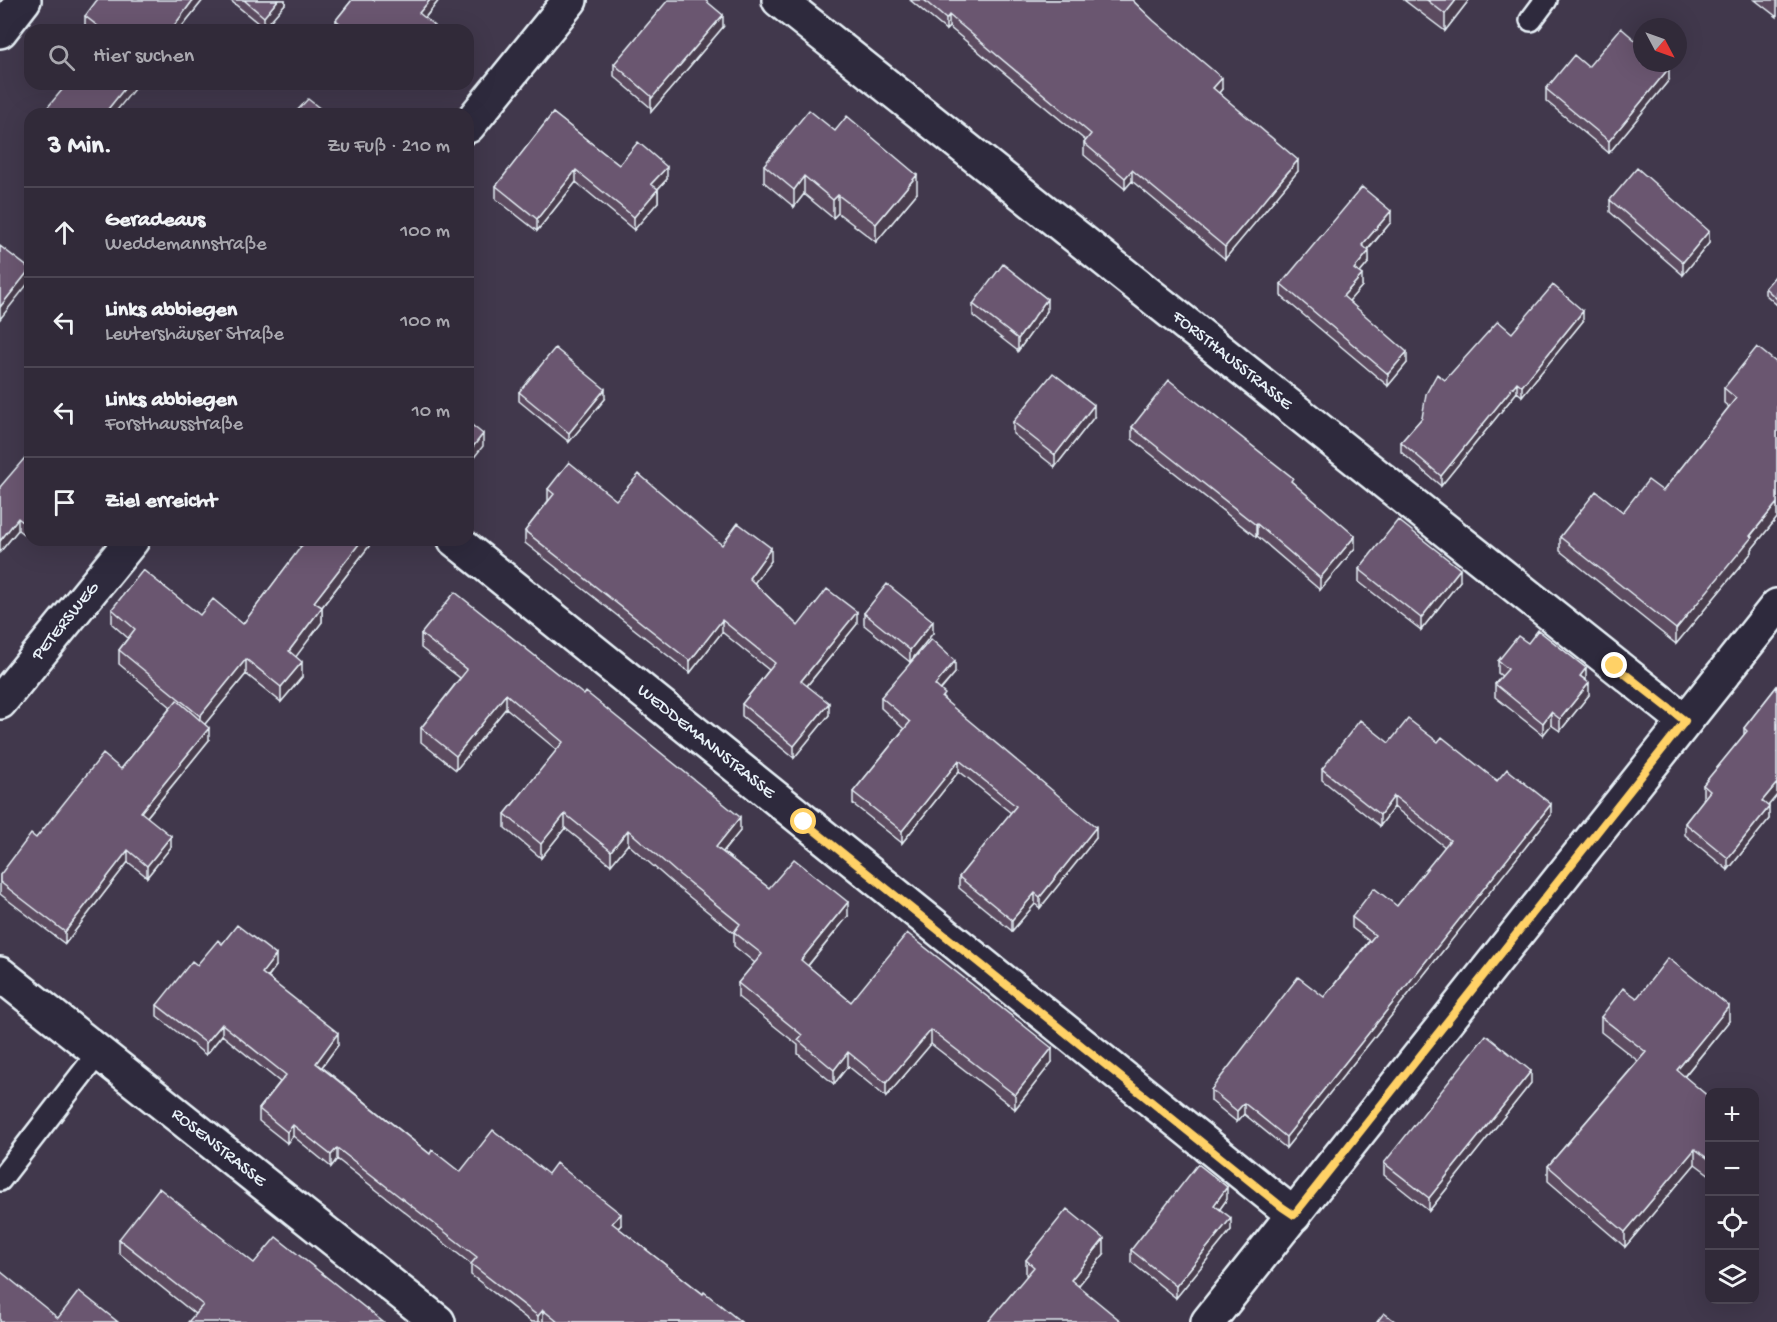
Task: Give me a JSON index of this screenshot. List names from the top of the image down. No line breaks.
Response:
{"streets":{"street":["FORSTHAUSSTRASSE","PETERSWEG","WEDDEMANNSTRASSE","ROSENSTRASSE"]},"north":"bottom right","page":{"search":"Hier suchen","heading":["3 Min.","Zu Fuß · 210 m"],"list":[["Geradeaus","Weddemannstraße","100 m"],["Links abbiegen","Leutershäuser Straße","100 m"],["Links abbiegen","Forsthausstraße","10 m"],"Ziel erreicht"],"map_buttons":["+","−"]}}
